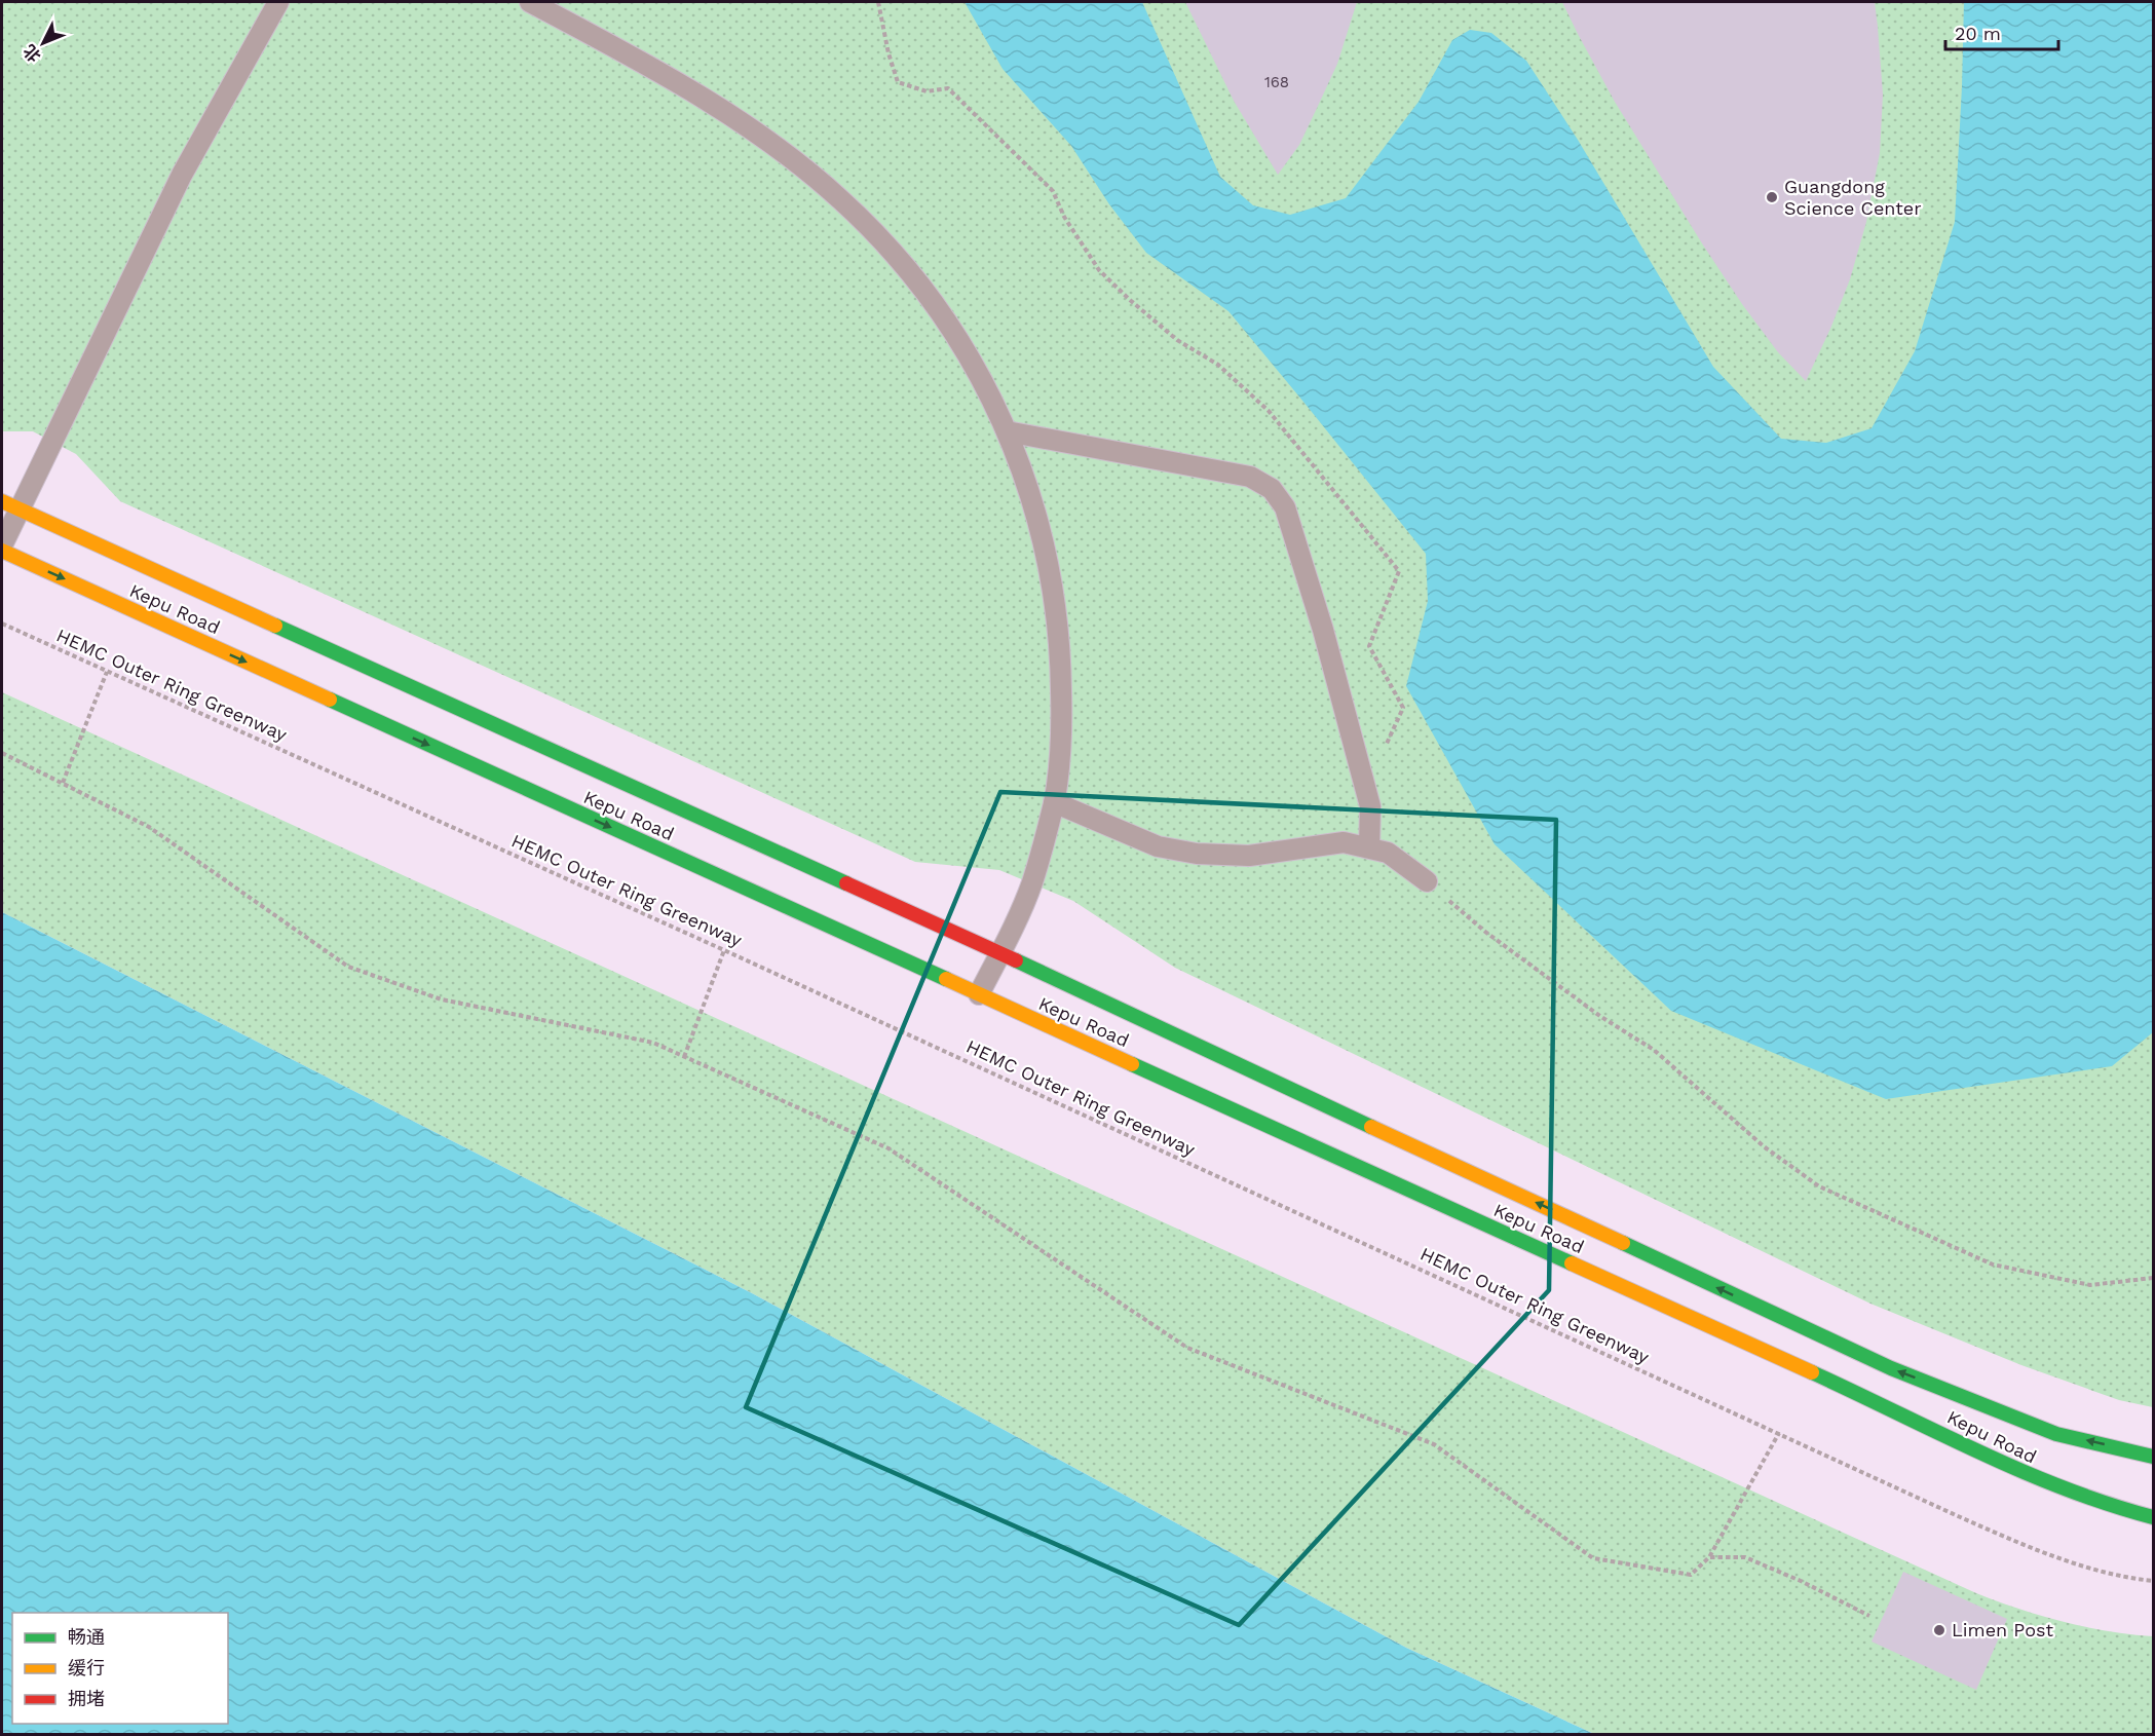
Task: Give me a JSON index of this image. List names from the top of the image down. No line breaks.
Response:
{"streets":{"street":["Kepu Road"],"path":["HEMC Outer Ring Greenway"]},"places":["Guangdong Science Center","Limen Post"],"house_numbers":["168"],"legend":["畅通","缓行","拥堵"],"scale_bar":"20 m","north":"bottom left"}
